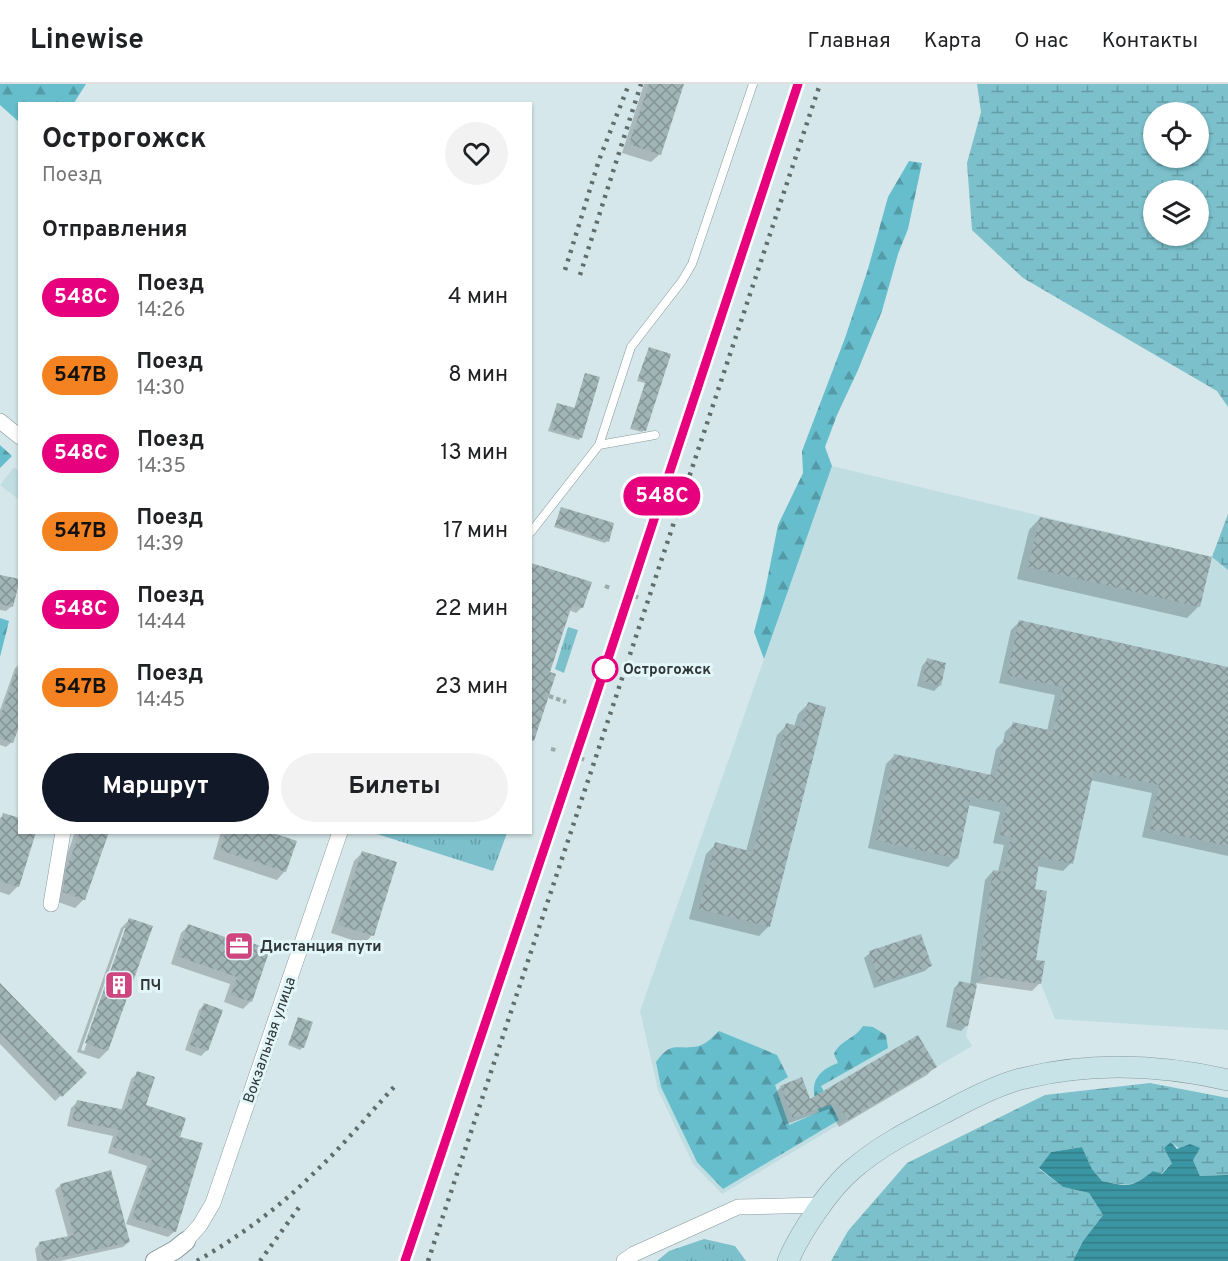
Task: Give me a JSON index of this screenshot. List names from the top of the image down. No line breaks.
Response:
{"streets":{"street":["Вокзальная улица"]},"places":{"other":["Острогожск"],"office":["Дистанция пути"],"building":["ПЧ"]},"page":{"header":"Linewise","nav":["Главная","Карта","О нас","Контакты"],"on_map":"548С","heading":[["Острогожск","Поезд"],"Отправления"],"list":[{"mark":"548С","name":"Поезд","note":"14:26","value":"4 мин"},{"mark":"547В","name":"Поезд","note":"14:30","value":"8 мин"},{"mark":"548С","name":"Поезд","note":"14:35","value":"13 мин"},{"mark":"547В","name":"Поезд","note":"14:39","value":"17 мин"},{"mark":"548С","name":"Поезд","note":"14:44","value":"22 мин"},{"mark":"547В","name":"Поезд","note":"14:45","value":"23 мин"}],"buttons":["Маршрут","Билеты"]}}
